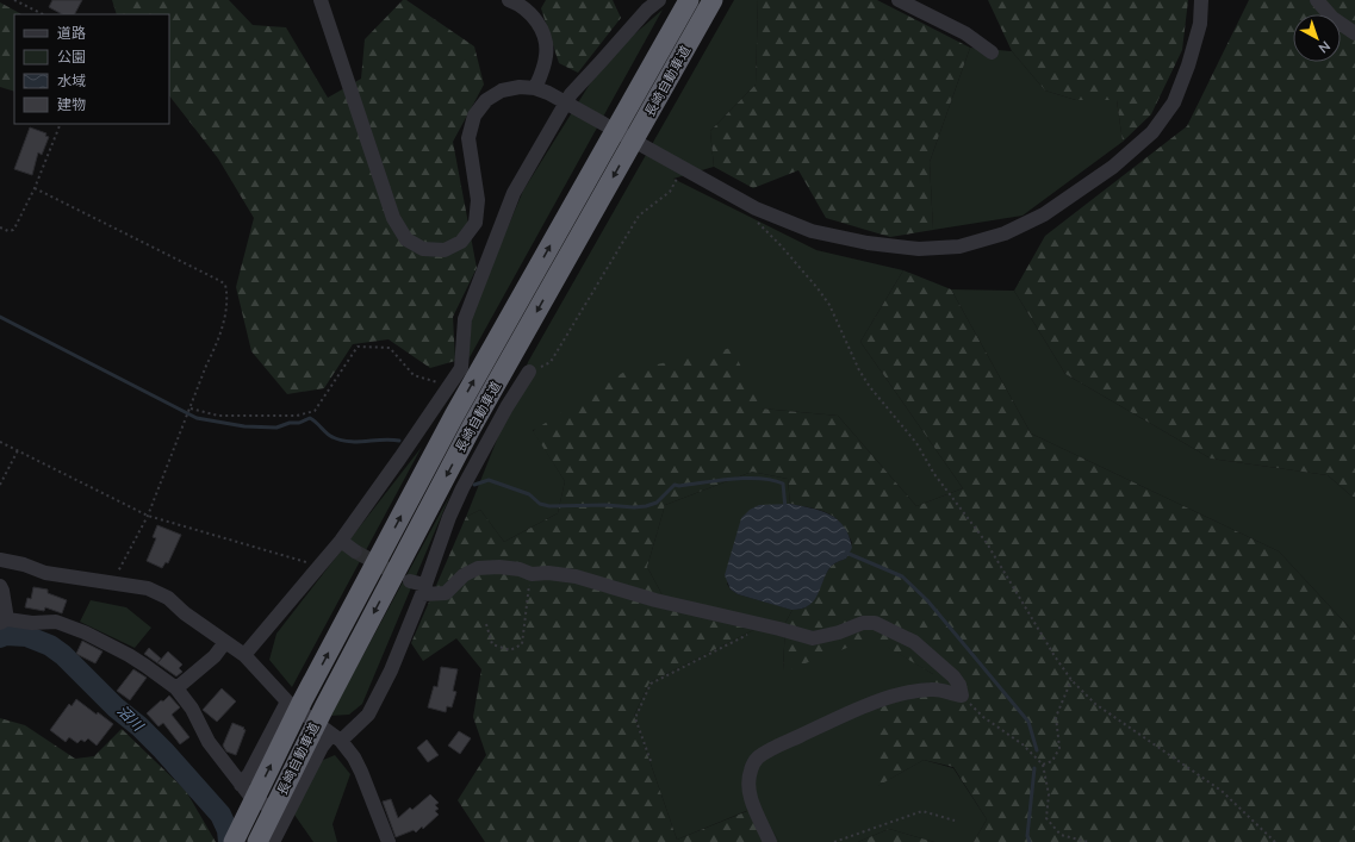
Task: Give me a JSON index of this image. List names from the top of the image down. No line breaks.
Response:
{"streets":{"highway":["長崎自動車道"]},"water":["沼川"],"legend":["道路","公園","水域","建物"],"north":"bottom right"}
